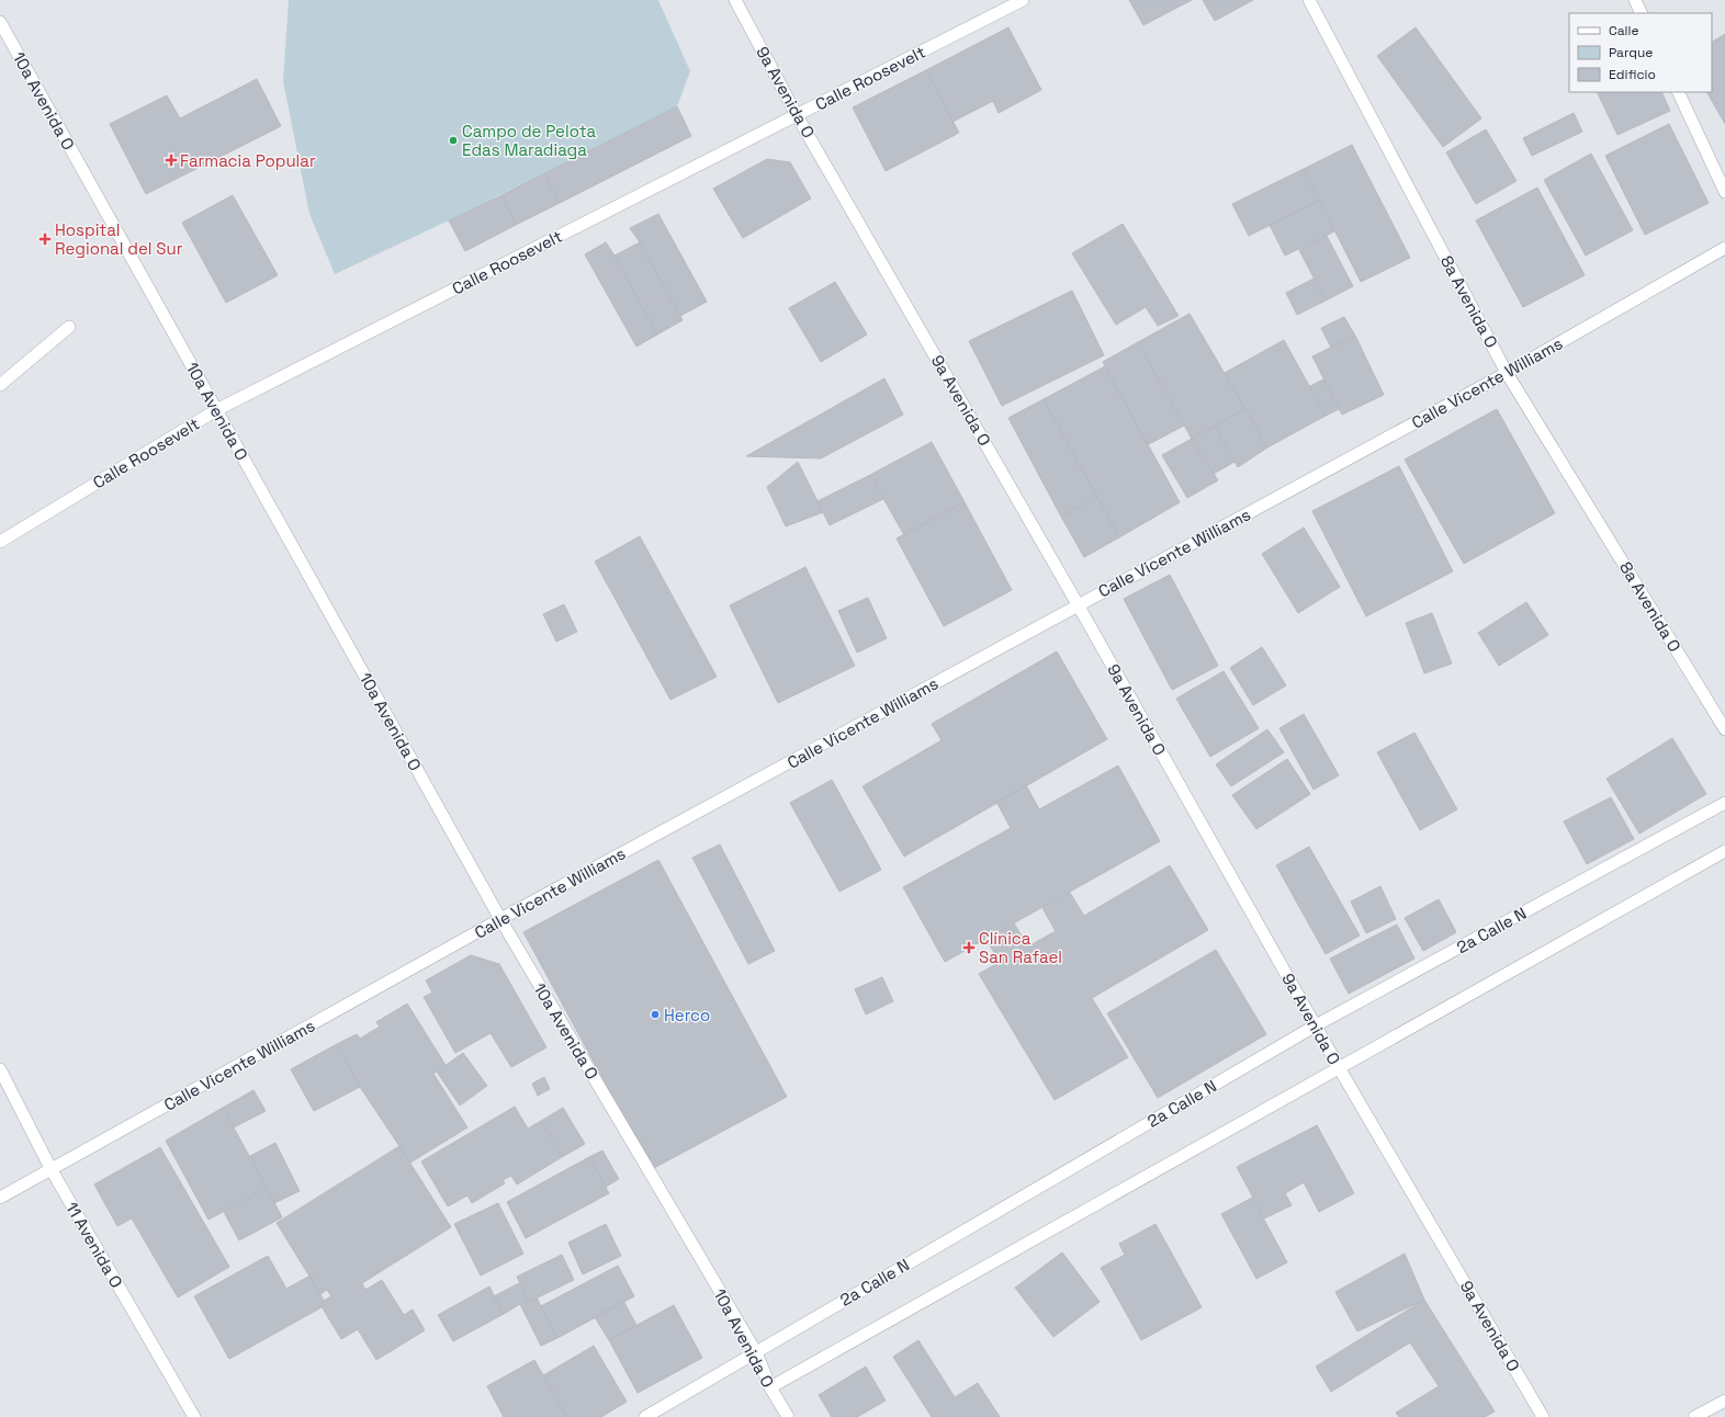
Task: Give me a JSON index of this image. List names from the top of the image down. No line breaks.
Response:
{"streets":{"street":["Calle Roosevelt","9a Avenida O","10a Avenida O","8a Avenida O","Calle Vicente Williams","2a Calle N","11 Avenida O"]},"crossings":[["Calle Roosevelt","9a Avenida O"],["Calle Roosevelt","10a Avenida O"],["9a Avenida O","Calle Vicente Williams"],["9a Avenida O","2a Calle N"],["10a Avenida O","Calle Vicente Williams"],["10a Avenida O","2a Calle N"],["8a Avenida O","Calle Vicente Williams"],["Calle Vicente Williams","11 Avenida O"]],"places":{"other":["Campo de Pelota Edas Maradiaga","Herco"],"health":["Farmacia Popular","Hospital Regional del Sur","Clínica San Rafael"]},"legend":["Calle","Parque","Edificio"]}
